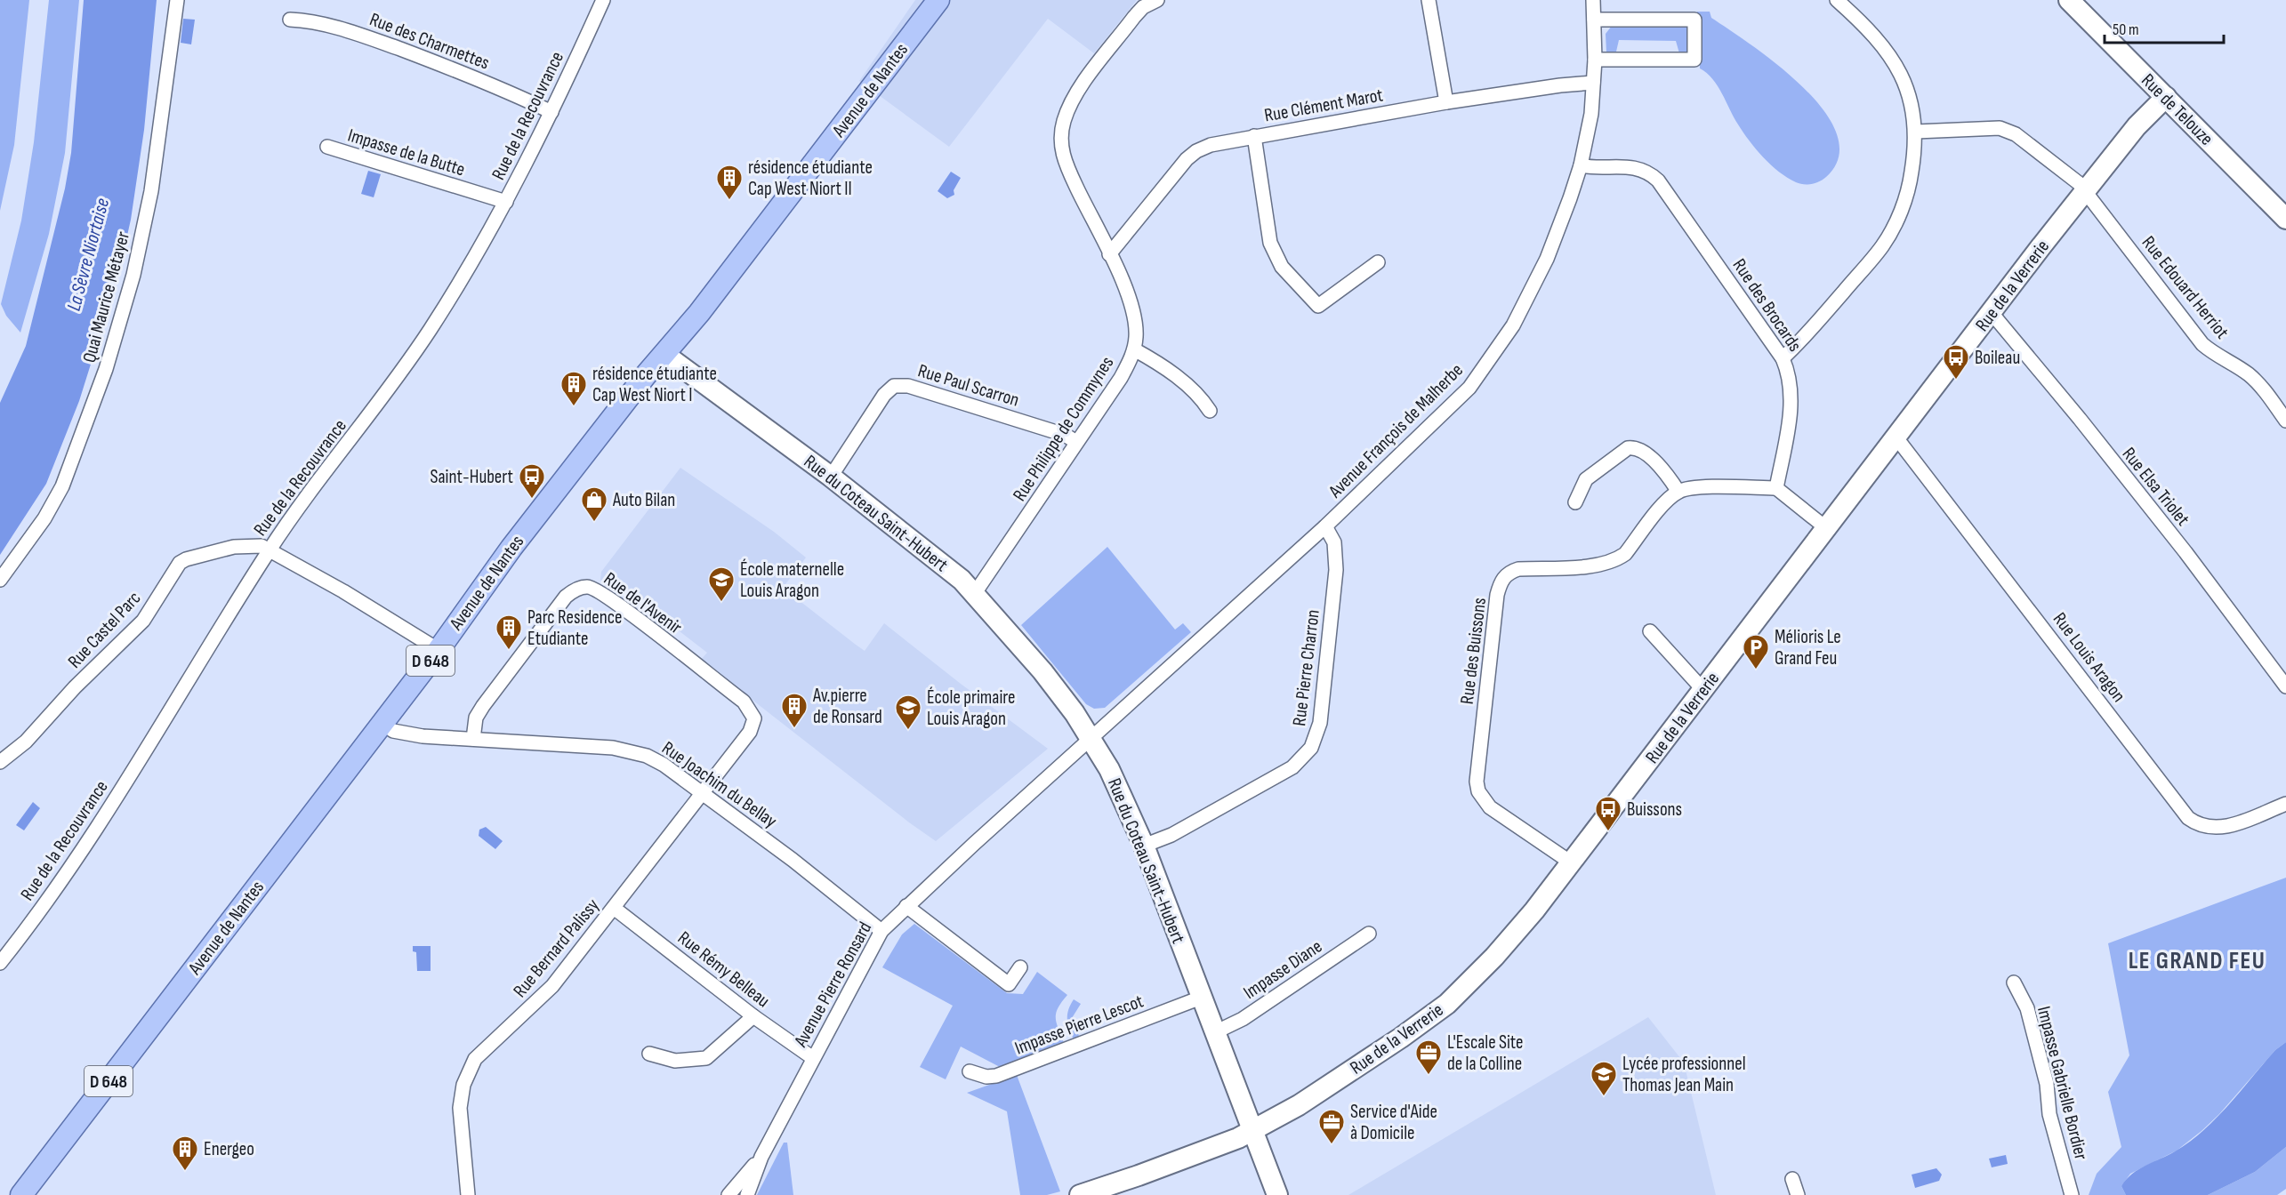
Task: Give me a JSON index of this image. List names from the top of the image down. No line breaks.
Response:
{"streets":{"main road":["Avenue de Nantes","D 648"],"street":["Rue des Charmettes","Rue Clément Marot","Rue de Telouze","Rue de la Recouvrance","Impasse de la Butte","Rue de la Verrerie","Rue Edouard Herriot","Quai Maurice Métayer","Rue des Brocards","Rue Paul Scarron","Rue Philippe de Commynes","Avenue François de Malherbe","Rue Elsa Triolet","Rue du Coteau Saint-Hubert","Rue de l'Avenir","Rue Castel Parc","Rue des Buissons","Rue Louis Aragon","Rue Pierre Charron","Rue Joachim du Bellay","Rue Bernard Palissy","Rue Rémy Belleau","Impasse Diane","Avenue Pierre Ronsard","Impasse Pierre Lescot","Impasse Gabrielle Bordier"]},"crossings":[["Rue des Charmettes","Rue de la Recouvrance"],["Avenue de Nantes","Rue du Coteau Saint-Hubert"],["Avenue de Nantes","Rue Castel Parc"],["Avenue de Nantes","Rue Joachim du Bellay"],["Rue Clément Marot","Rue Philippe de Commynes"],["Rue Clément Marot","Avenue François de Malherbe"],["Rue de Telouze","Rue de la Verrerie"],["Rue de la Recouvrance","Impasse de la Butte"],["Rue de la Recouvrance","Rue Castel Parc"],["Rue de la Verrerie","Rue Edouard Herriot"],["Rue de la Verrerie","Rue Elsa Triolet"],["Rue de la Verrerie","Rue du Coteau Saint-Hubert"],["Rue de la Verrerie","Rue des Buissons"],["Rue de la Verrerie","Rue Louis Aragon"],["Rue des Brocards","Avenue François de Malherbe"],["Rue Paul Scarron","Rue Philippe de Commynes"],["Rue Paul Scarron","Rue du Coteau Saint-Hubert"],["Rue Philippe de Commynes","Rue du Coteau Saint-Hubert"],["Avenue François de Malherbe","Rue du Coteau Saint-Hubert"],["Avenue François de Malherbe","Rue Pierre Charron"],["Avenue François de Malherbe","Avenue Pierre Ronsard"],["Rue du Coteau Saint-Hubert","Rue Pierre Charron"],["Rue du Coteau Saint-Hubert","Impasse Diane"],["Rue du Coteau Saint-Hubert","Avenue Pierre Ronsard"],["Rue du Coteau Saint-Hubert","Impasse Pierre Lescot"],["Rue de l'Avenir","Rue Joachim du Bellay"],["Rue de l'Avenir","Rue Bernard Palissy"],["Rue Joachim du Bellay","Rue Bernard Palissy"],["Rue Joachim du Bellay","Avenue Pierre Ronsard"],["Rue Bernard Palissy","Rue Rémy Belleau"],["Rue Rémy Belleau","Avenue Pierre Ronsard"]],"districts":["LE GRAND FEU"],"water":["La Sèvre Niortaise"],"places":{"building":["résidence étudiante Cap West Niort II","résidence étudiante Cap West Niort I","Parc Residence Etudiante","Av.pierre de Ronsard","Energeo"],"bus stop":["Boileau","Saint-Hubert","Buissons"],"shop":["Auto Bilan"],"school or university":["École maternelle Louis Aragon","École primaire Louis Aragon","Lycée professionnel Thomas Jean Main"],"parking":["Mélioris Le Grand Feu"],"office":["L'Escale Site de la Colline","Service d'Aide à Domicile"]},"scale_bar":"50 m"}
